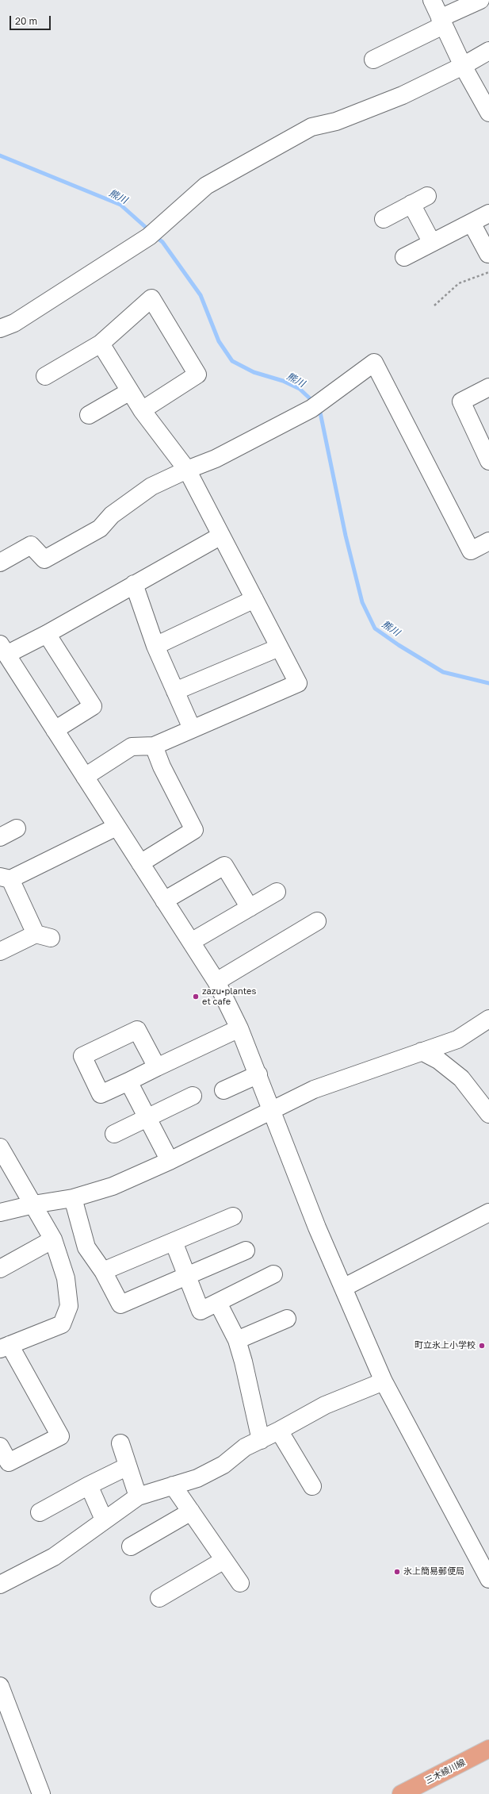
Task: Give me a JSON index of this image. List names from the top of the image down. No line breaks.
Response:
{"streets":{"main road":["三木綾川線"]},"water":["熊川"],"places":["zazu•plantes et cafe","町立氷上小学校","氷上簡易郵便局"],"scale_bar":"20 m"}
